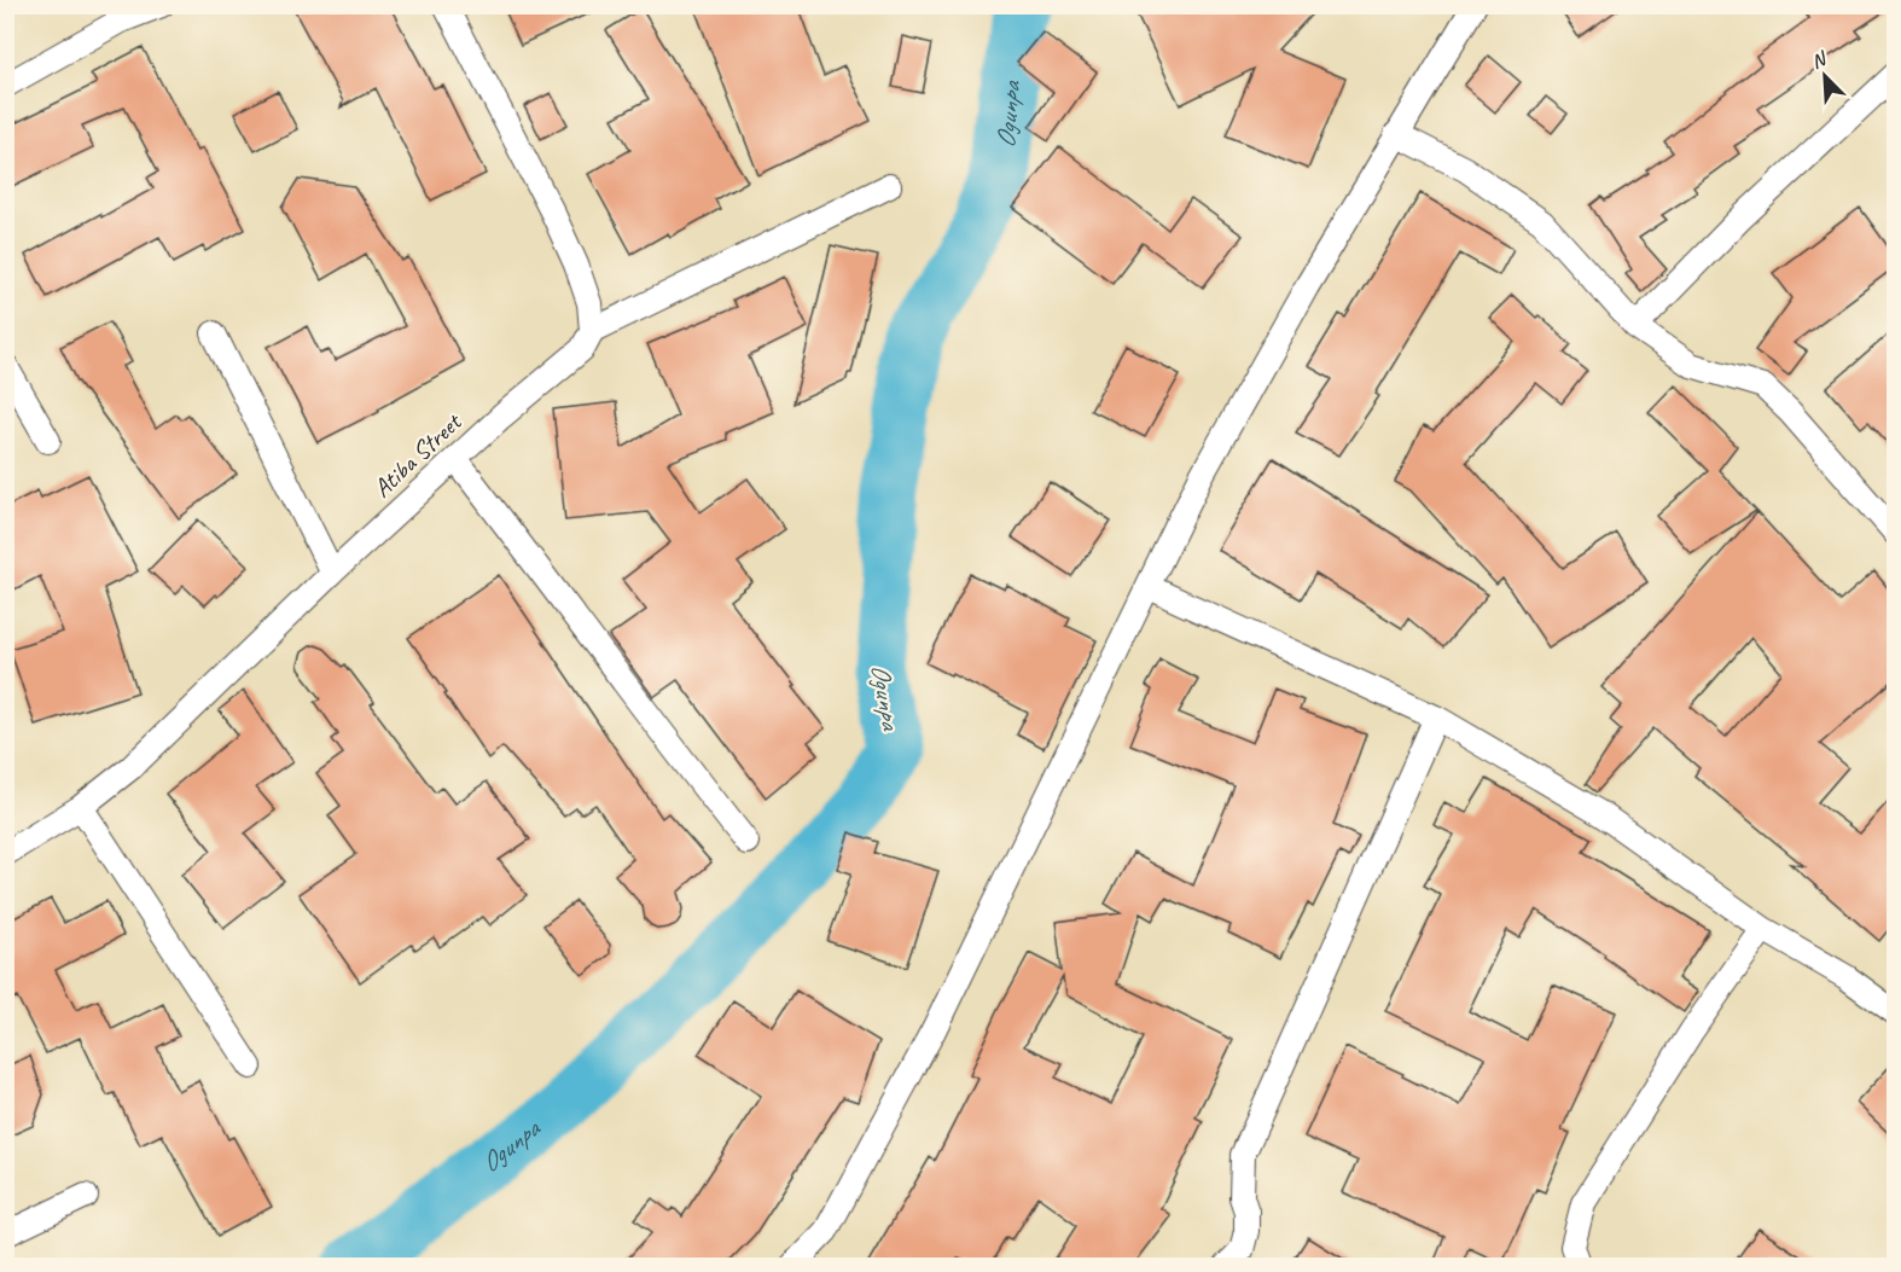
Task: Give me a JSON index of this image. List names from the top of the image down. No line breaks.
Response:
{"streets":{"street":["Atiba Street"]},"water":["Ogunpa"],"north":"top left"}
